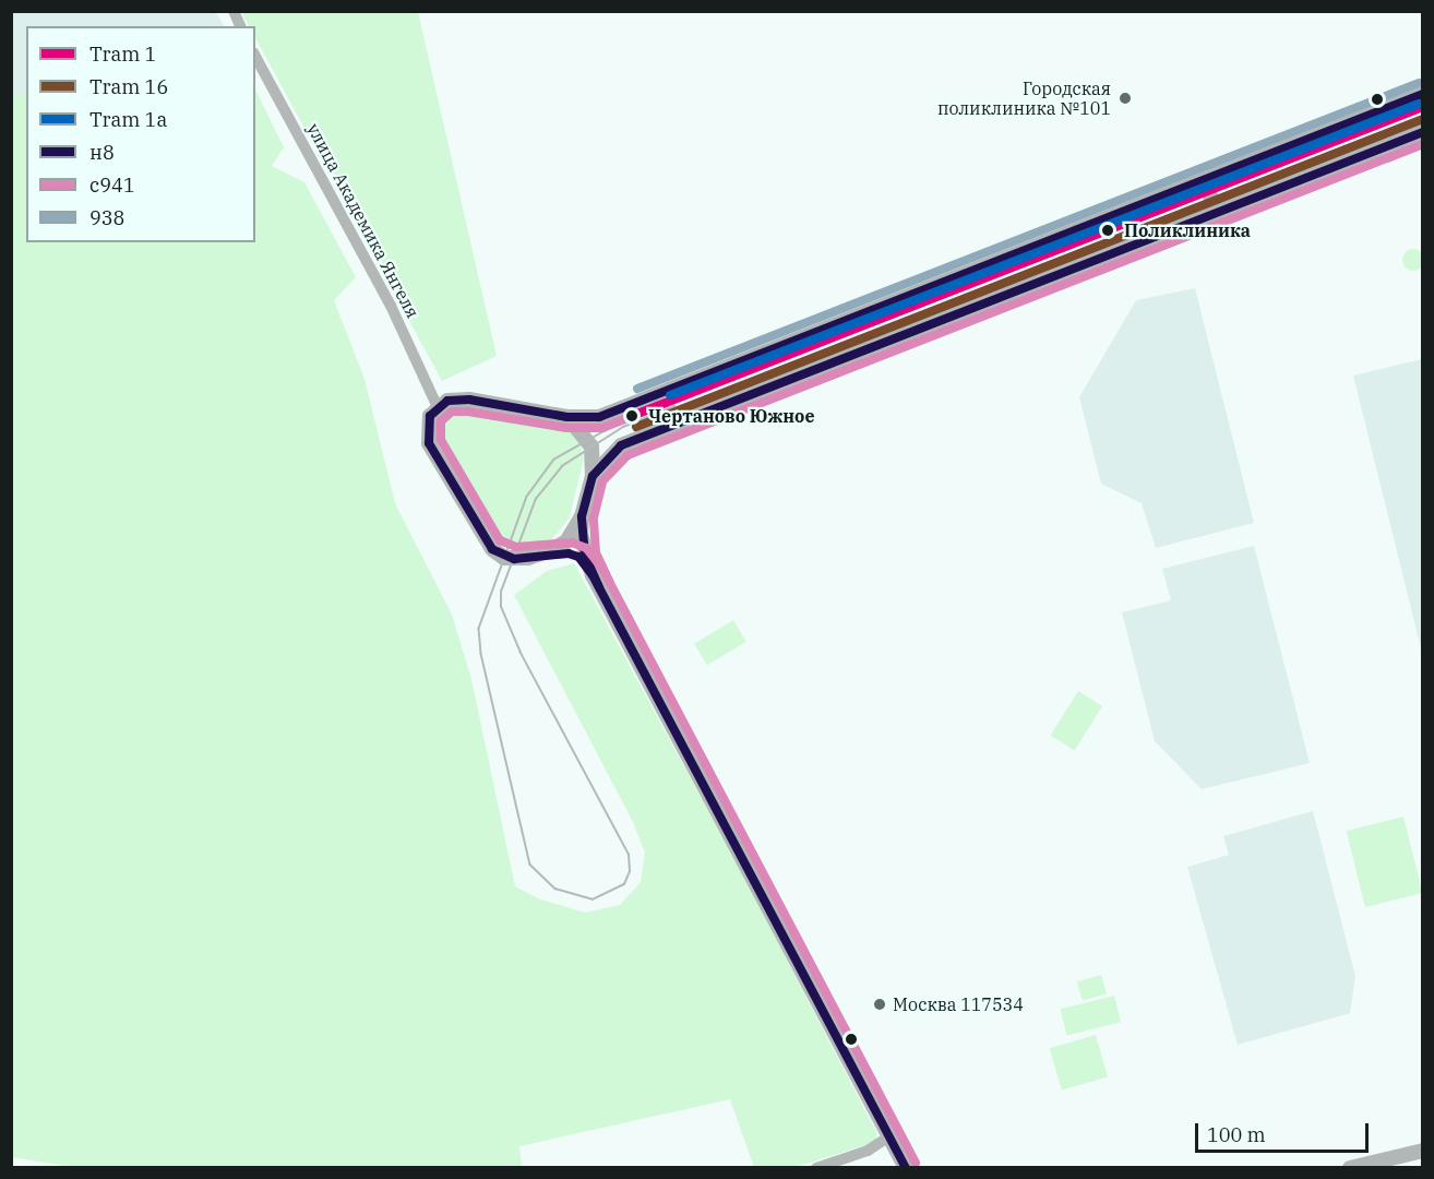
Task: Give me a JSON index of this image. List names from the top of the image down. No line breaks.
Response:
{"streets":{"street":["улица Академика Янгеля"]},"places":["Городская поликлиника №101","Поликлиника","Чертаново Южное","Москва 117534"],"lines":["transit line 938","transit line н8","tram line 1а","transit line с941","tram line 1","tram line 16"],"legend":["Tram 1","Tram 16","Tram 1а","н8","с941","938"],"scale_bar":"100 m"}
